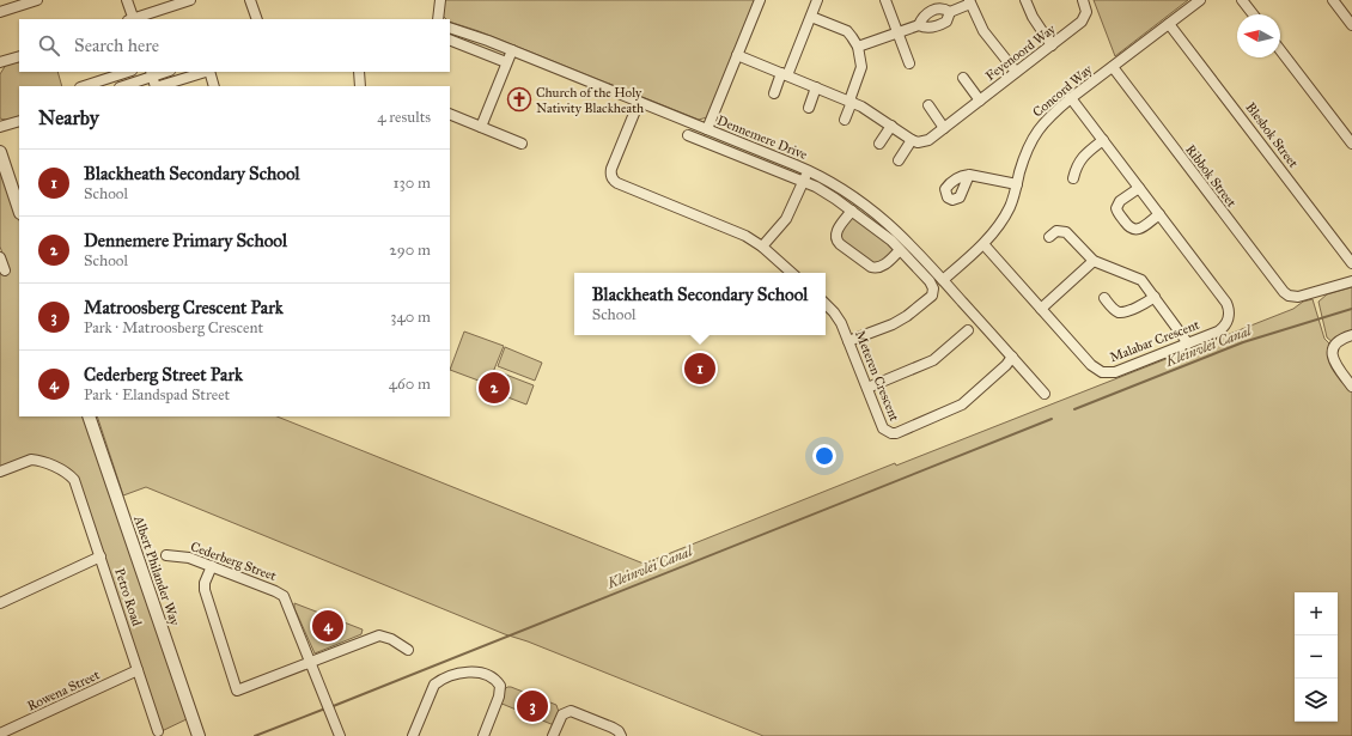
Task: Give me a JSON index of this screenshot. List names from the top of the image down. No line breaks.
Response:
{"streets":{"street":["Feyenoord Way","Concord Way","Blesbok Street","Dennemere Drive","Ribbok Street","Malabar Crescent","Meteren Crescent","Cederberg Street","Albert Philander Way","Petro Road","Rowena Street"]},"crossings":[["Concord Way","Blesbok Street"],["Concord Way","Dennemere Drive"],["Concord Way","Ribbok Street"],["Concord Way","Malabar Crescent"],["Dennemere Drive","Meteren Crescent"],["Petro Road","Rowena Street"]],"water":["Kleinvlei Canal"],"places":{"church":["Church of the Holy Nativity Blackheath"]},"north":"left","page":{"search":"Search here","heading":["Nearby","4 results"],"list":[{"mark":"1","name":"Blackheath Secondary School","note":"School","value":"130 m"},{"mark":"2","name":"Dennemere Primary School","note":"School","value":"290 m"},{"mark":"3","name":"Matroosberg Crescent Park","note":"Park · Matroosberg Crescent","value":"340 m"},{"mark":"4","name":"Cederberg Street Park","note":"Park · Elandspad Street","value":"460 m"}],"popup":["Blackheath Secondary School","School"],"pins":["1","2","4","3"],"map_buttons":["+","−"]}}
